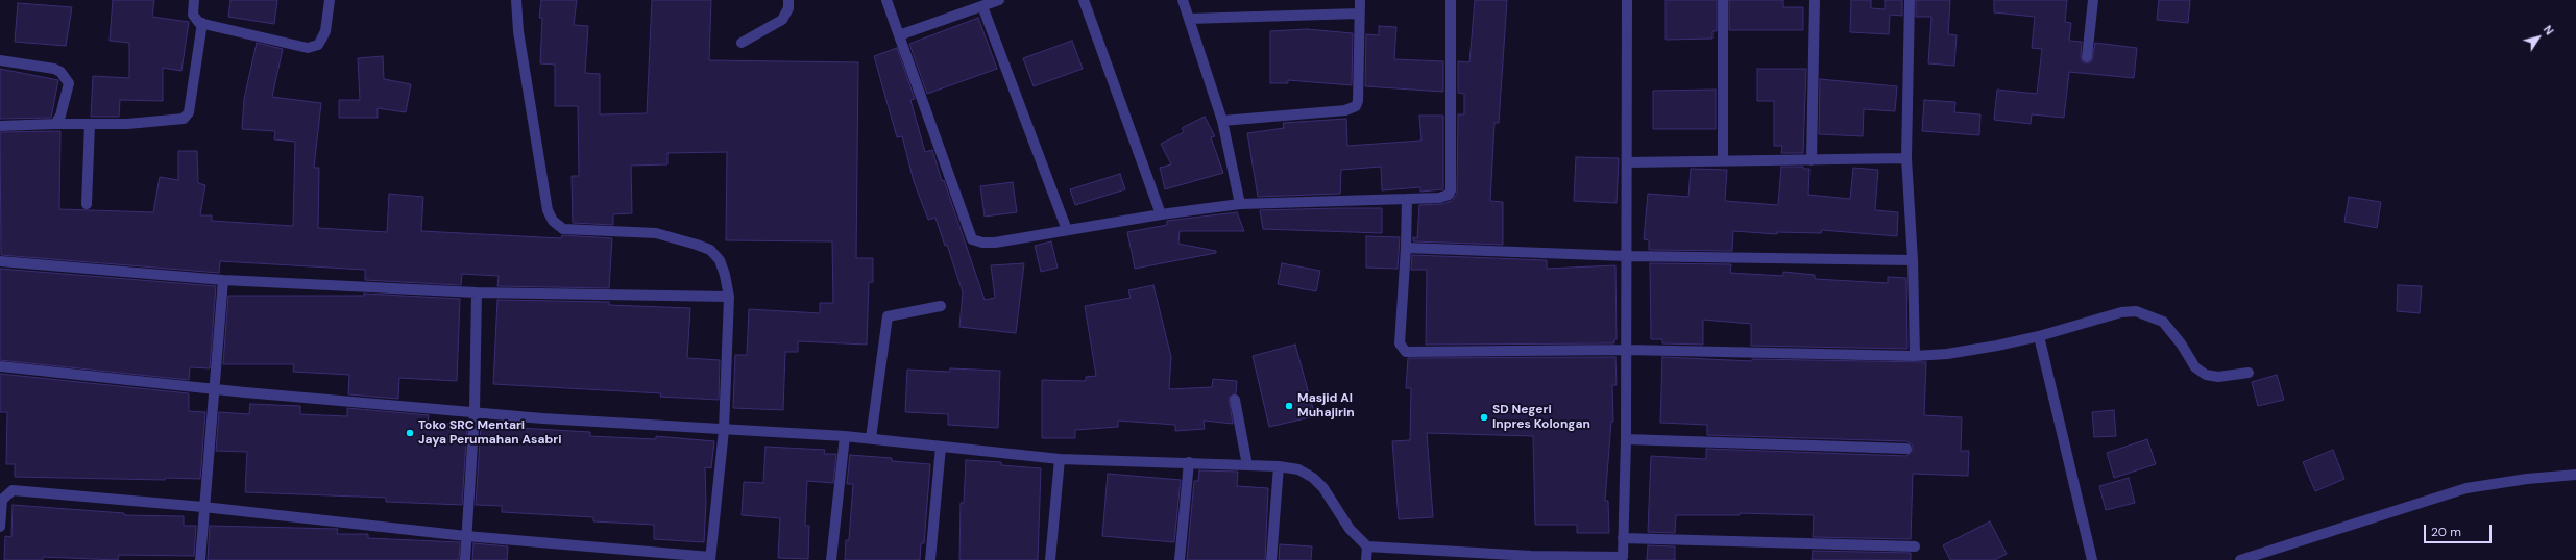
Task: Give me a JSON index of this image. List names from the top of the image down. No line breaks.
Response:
{"places":["Masjid Al Muhajirin","SD Negeri Inpres Kolongan","Toko SRC Mentari Jaya Perumahan Asabri"],"scale_bar":"20 m","north":"top right"}
